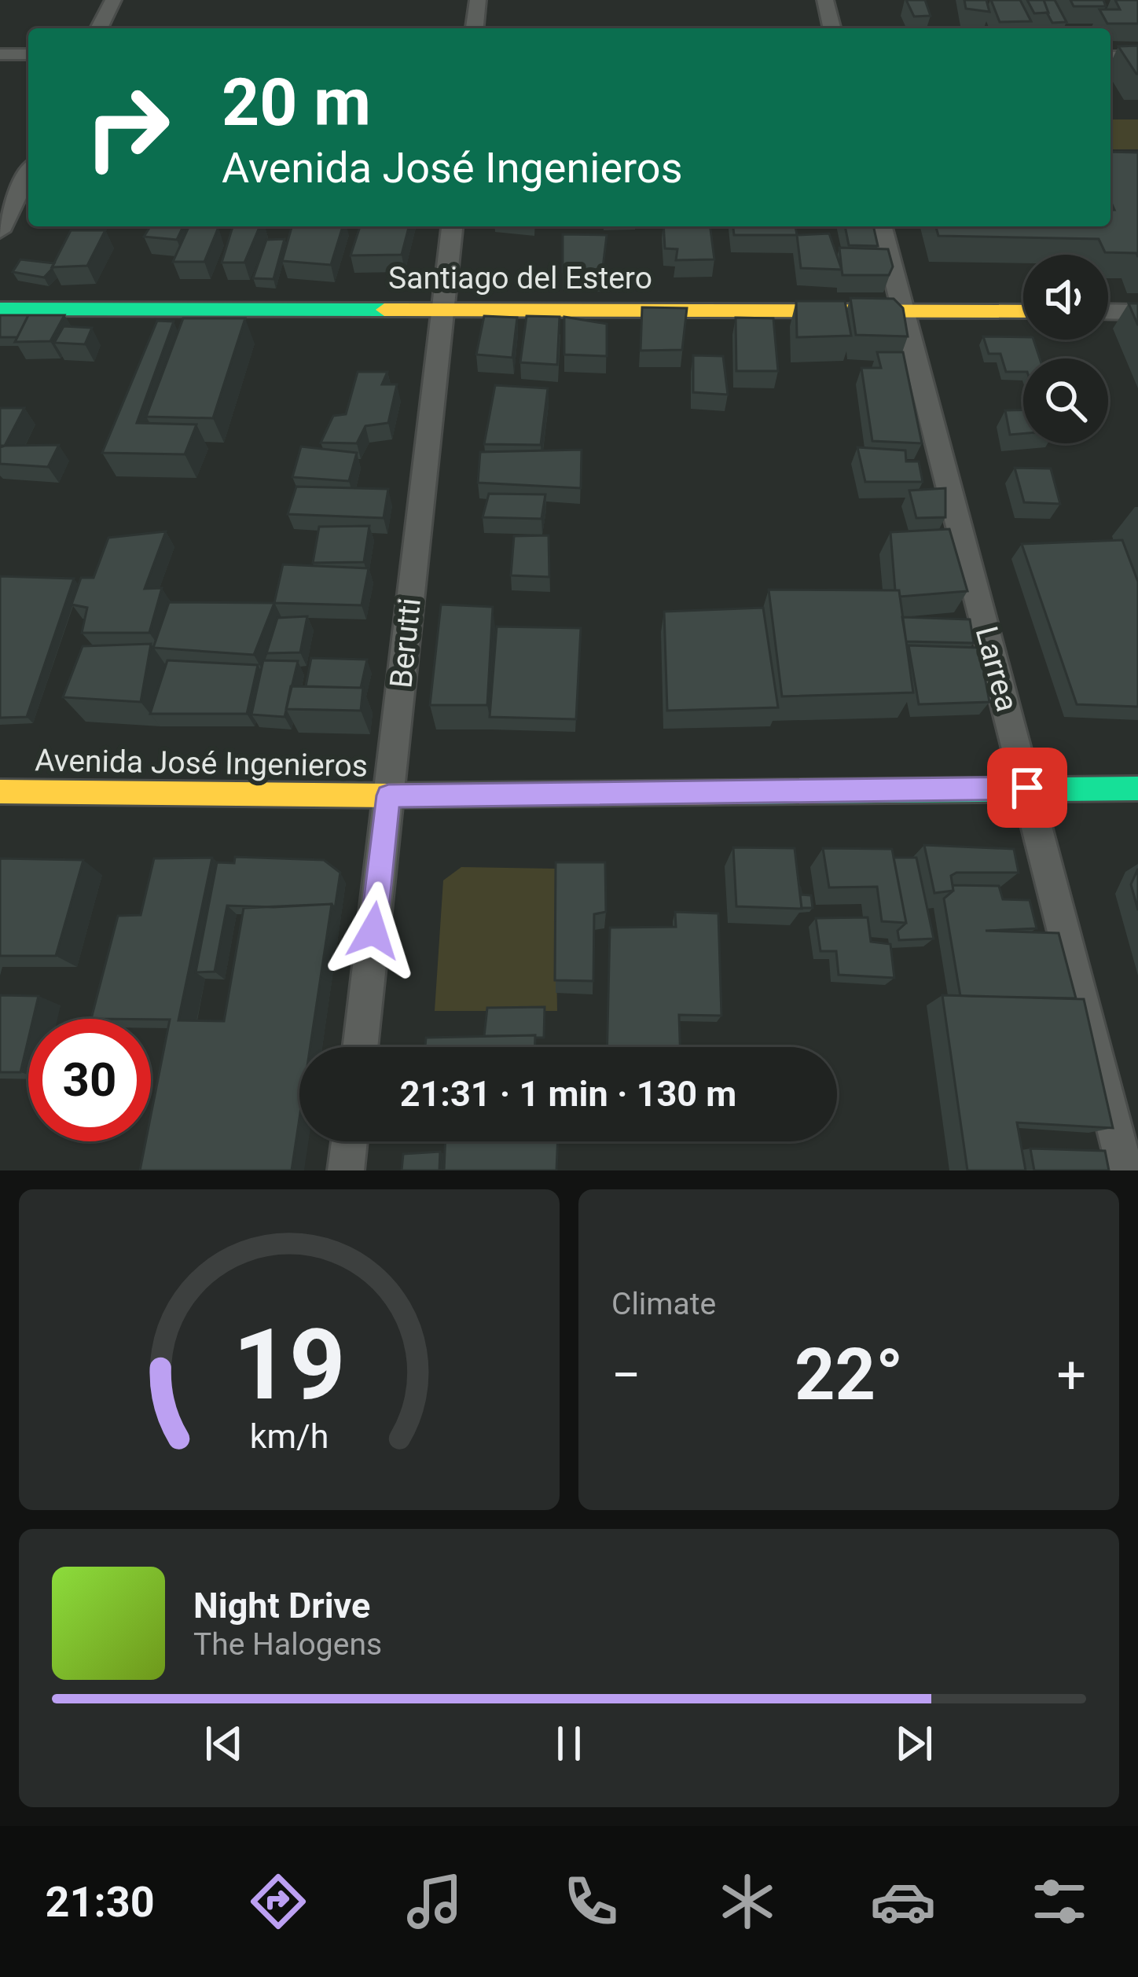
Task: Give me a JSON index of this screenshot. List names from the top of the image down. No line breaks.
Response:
{"streets":{"street":["Santiago del Estero","Berutti","Larrea","Avenida José Ingenieros"]},"crossings":[["Santiago del Estero","Berutti"],["Santiago del Estero","Larrea"],["Berutti","Avenida José Ingenieros"],["Larrea","Avenida José Ingenieros"]],"page":{"turn":["20 m","Avenida José Ingenieros"],"limit":"30","trip":"21:31 · 1 min · 130 m","tile":"Climate","heat":["−","22°","+"],"song":["Night Drive","The Halogens"],"tabs":"21:30","gauge":["19","km/h"]}}
